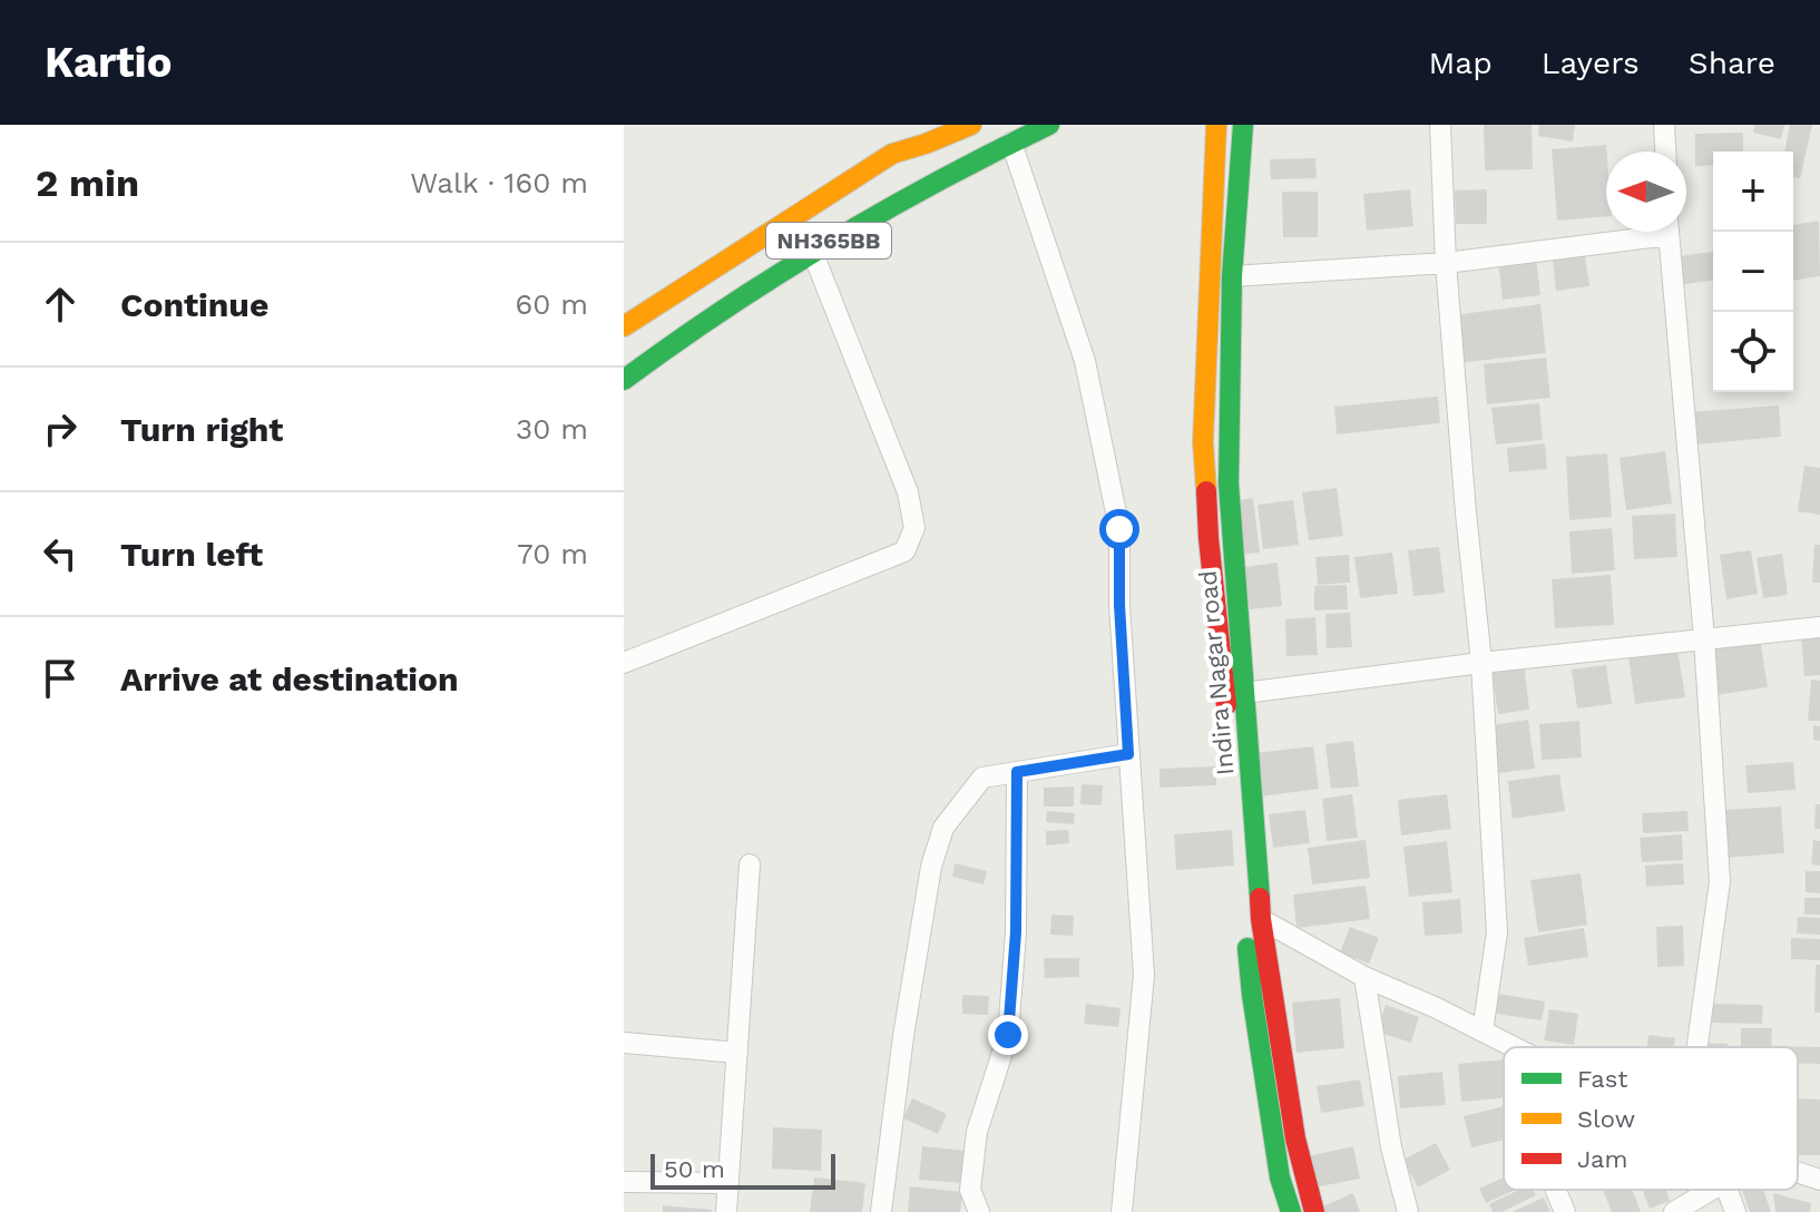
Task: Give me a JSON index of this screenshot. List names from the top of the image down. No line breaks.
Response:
{"streets":{"main road":["NH365BB","Indira Nagar road"]},"legend":["Fast","Slow","Jam"],"scale_bar":"50 m","north":"left","page":{"header":"Kartio","nav":["Map","Layers","Share"],"heading":["2 min","Walk · 160 m"],"map_buttons":["+","−"],"list":[["Continue","60 m"],["Turn right","30 m"],["Turn left","70 m"],"Arrive at destination"],"scale":"50 m"}}
